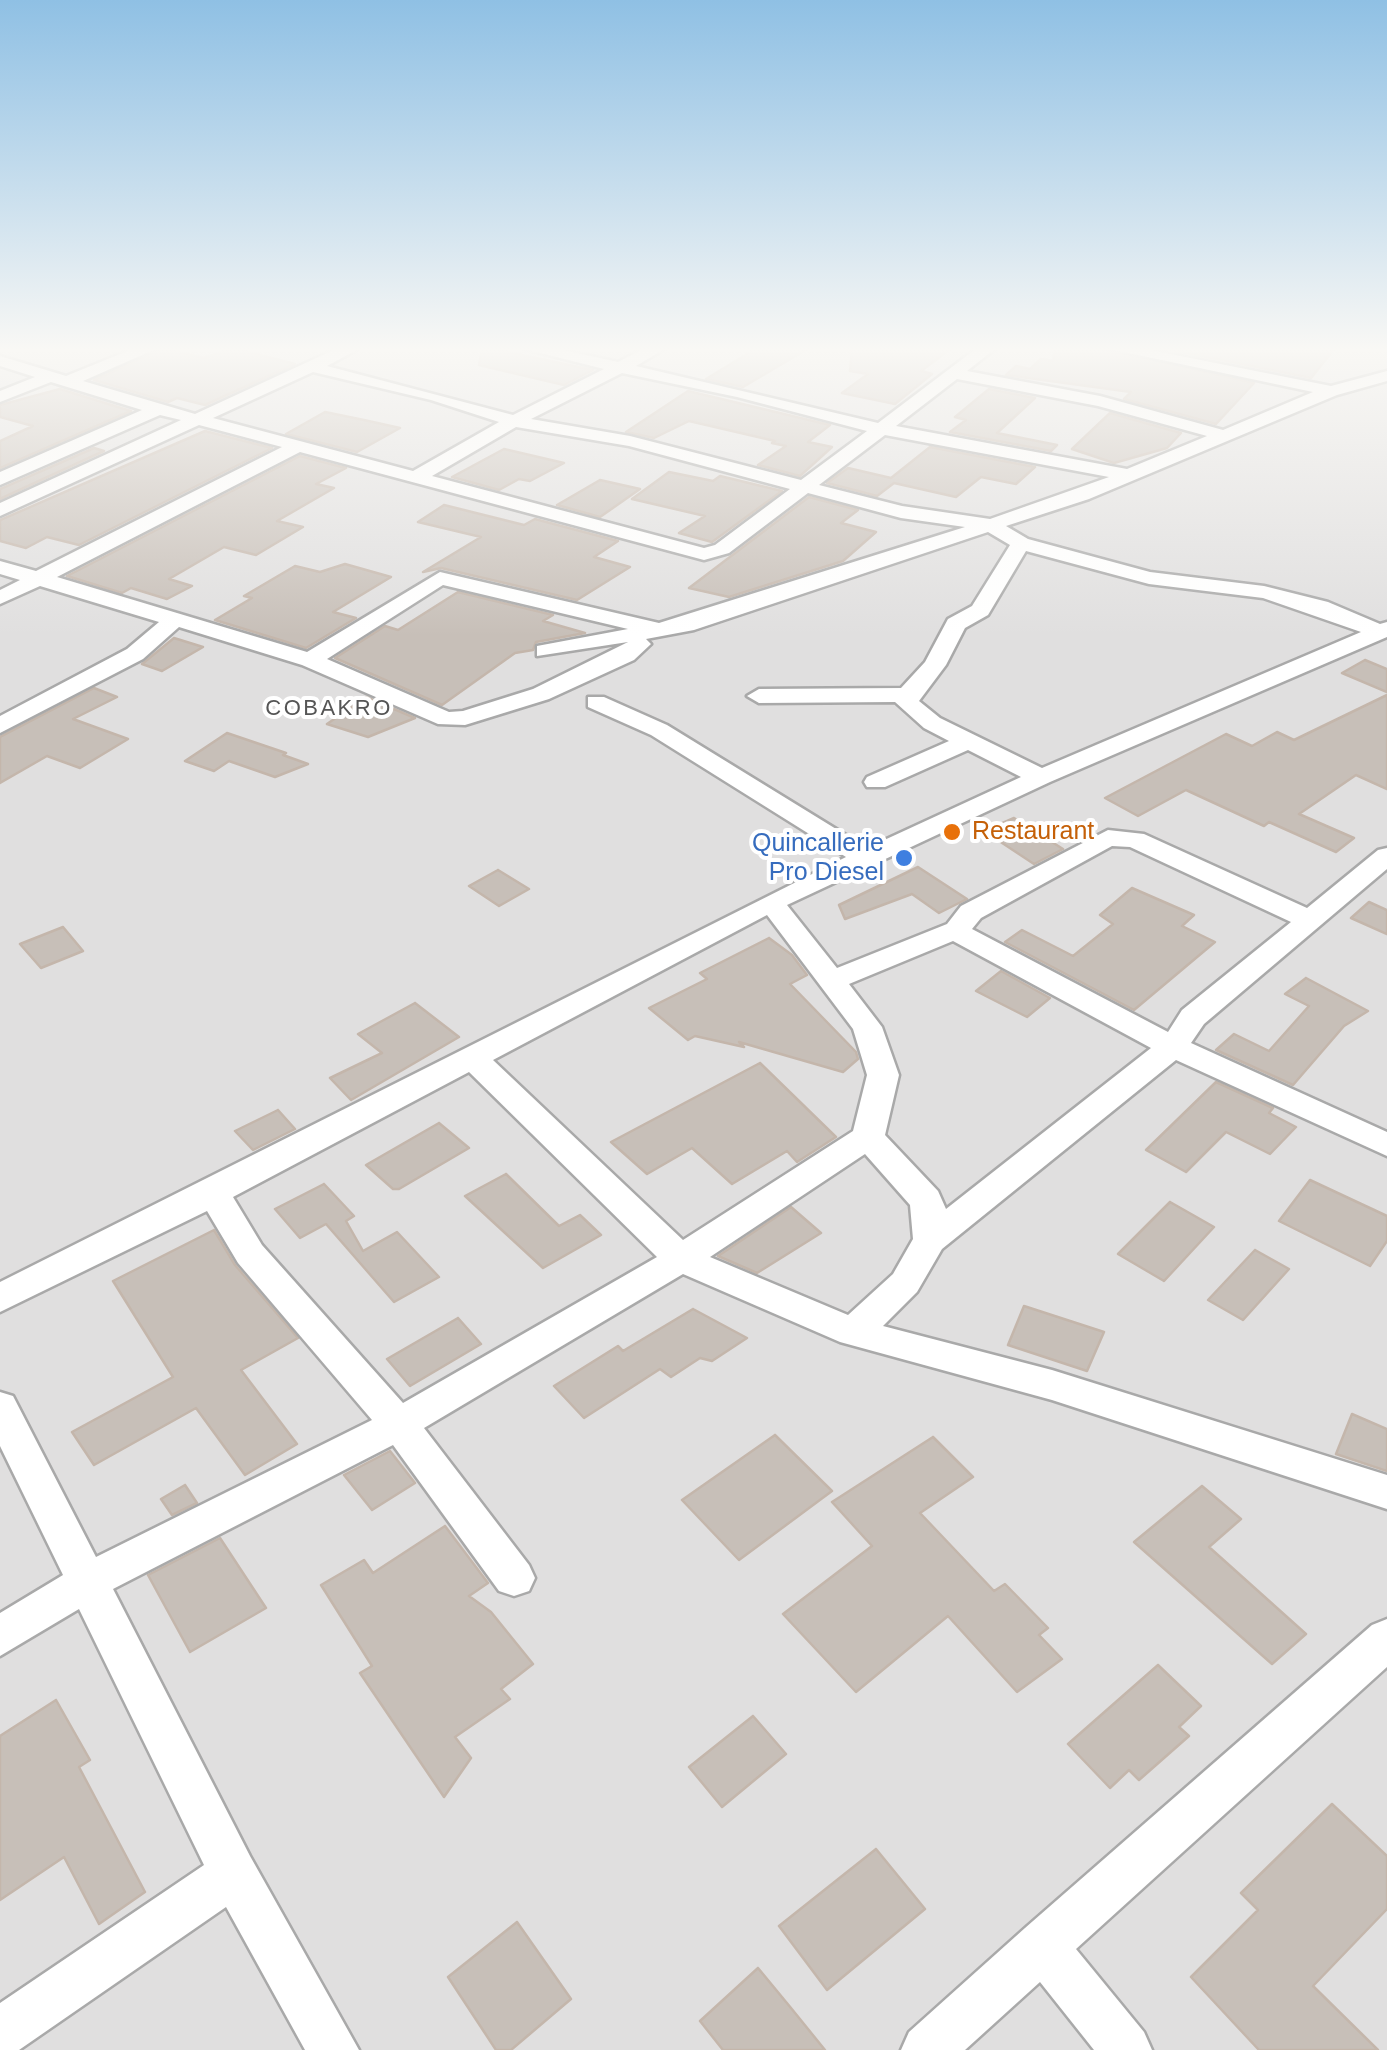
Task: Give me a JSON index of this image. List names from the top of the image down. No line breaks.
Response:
{"districts":["COBAKRO"],"places":["Restaurant","Quincallerie Pro Diesel"]}
